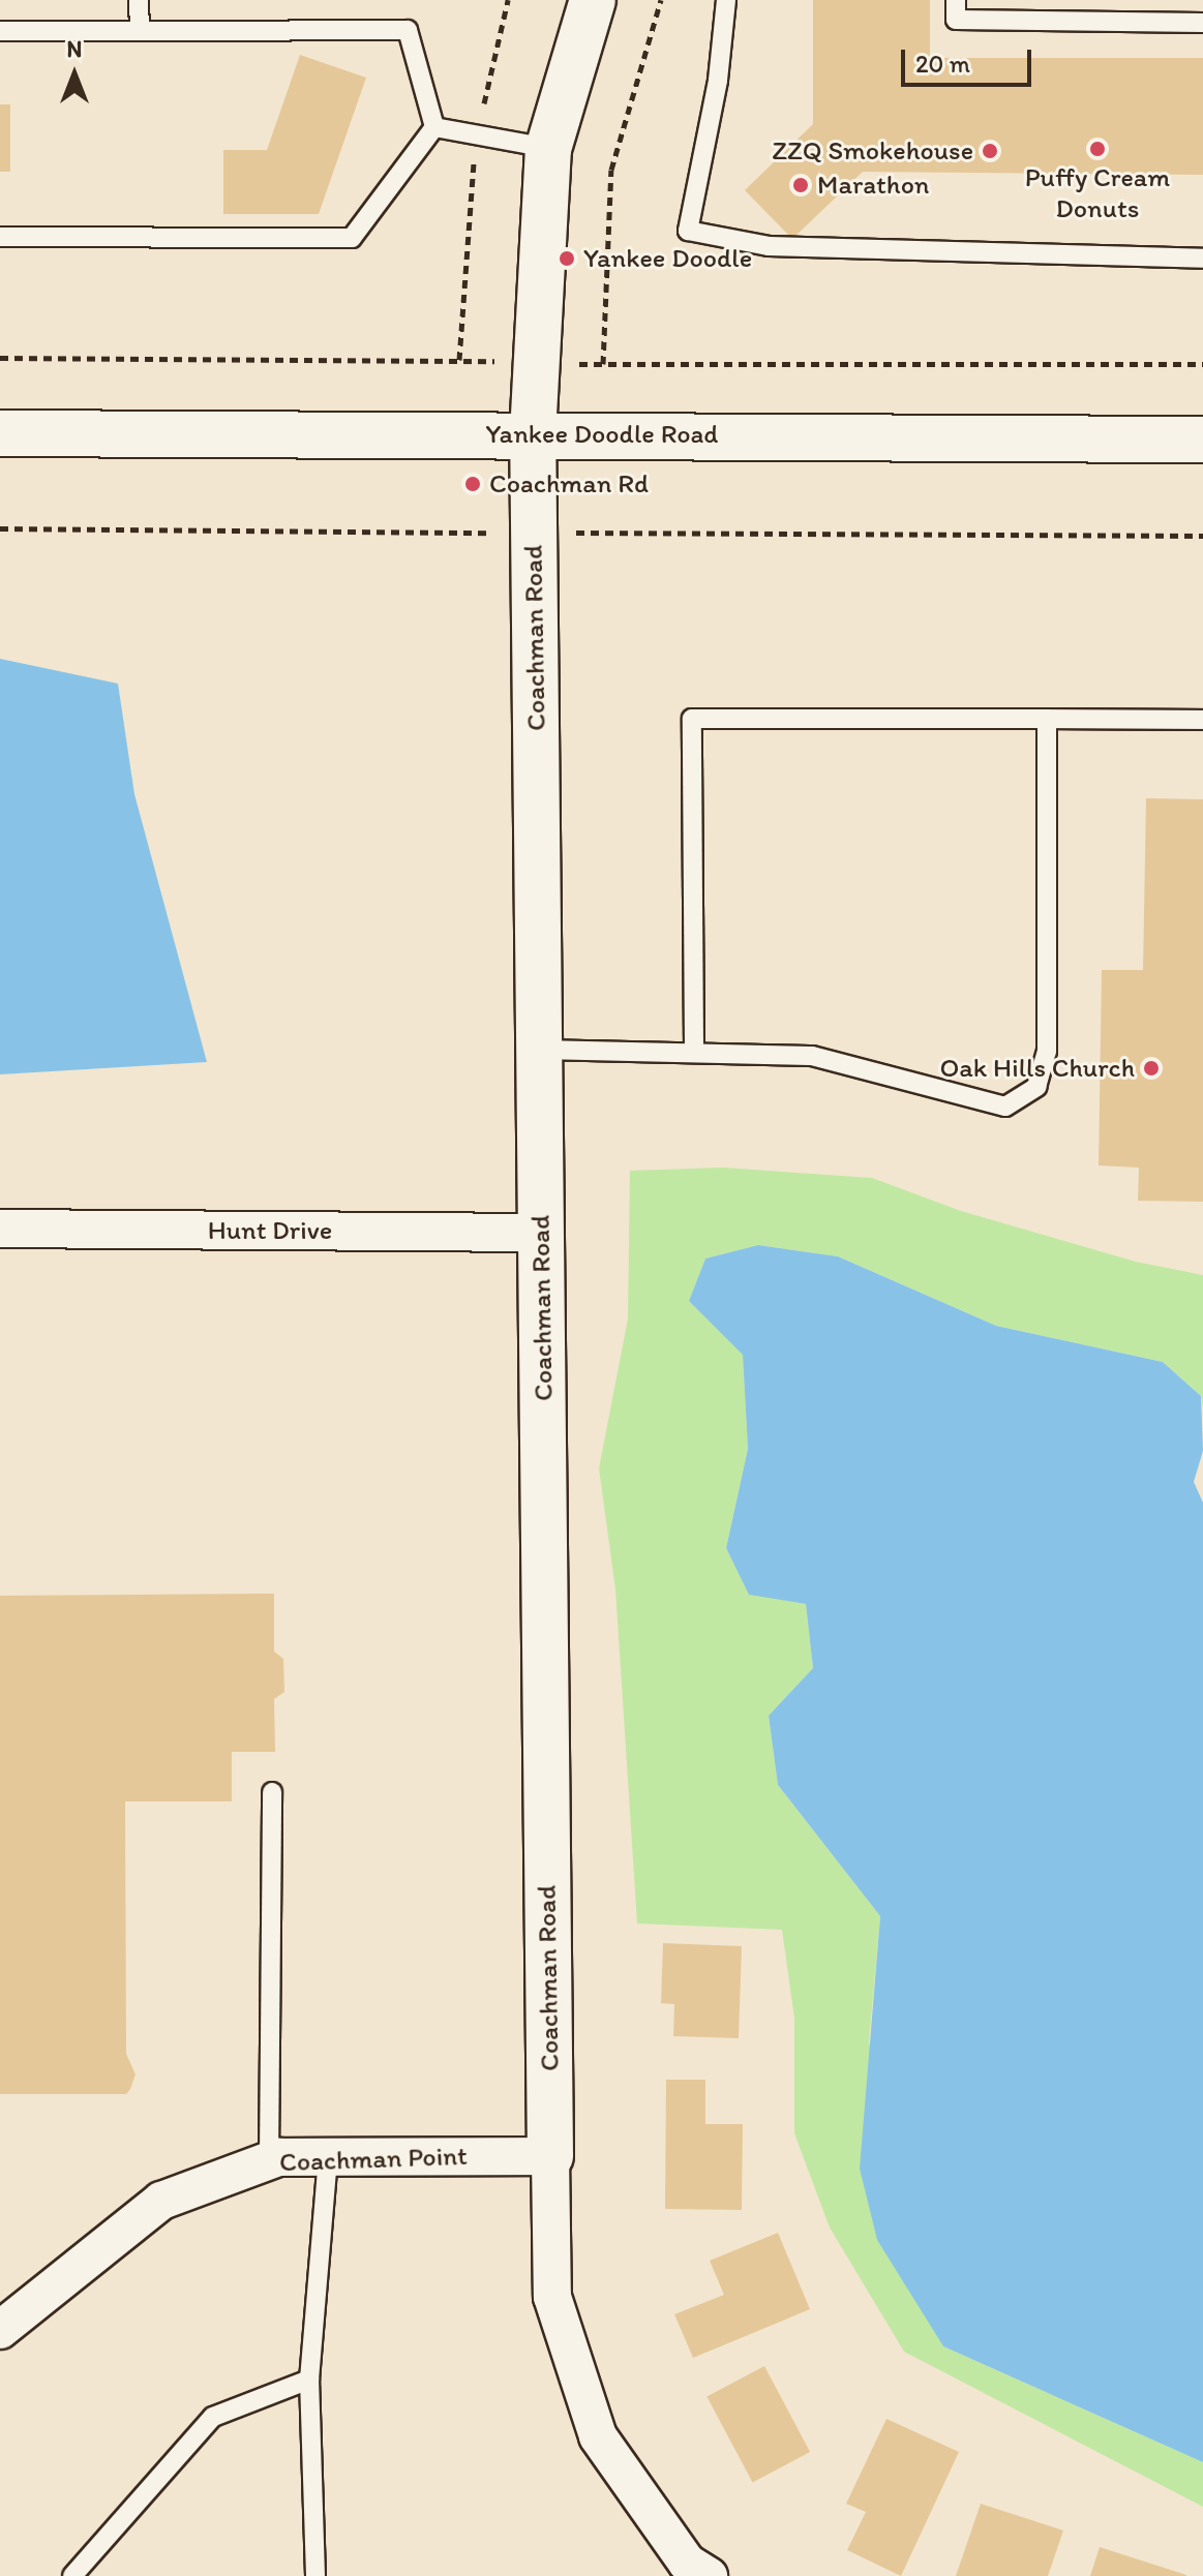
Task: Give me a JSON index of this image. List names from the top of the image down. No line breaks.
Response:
{"streets":{"street":["Yankee Doodle Road","Coachman Road","Hunt Drive","Coachman Point"]},"crossings":[["Yankee Doodle Road","Coachman Road"],["Coachman Road","Hunt Drive"],["Coachman Road","Coachman Point"]],"places":["Puffy Cream Donuts","ZZQ Smokehouse","Marathon","Yankee Doodle","Coachman Rd","Oak Hills Church"],"scale_bar":"20 m","north":"top"}
